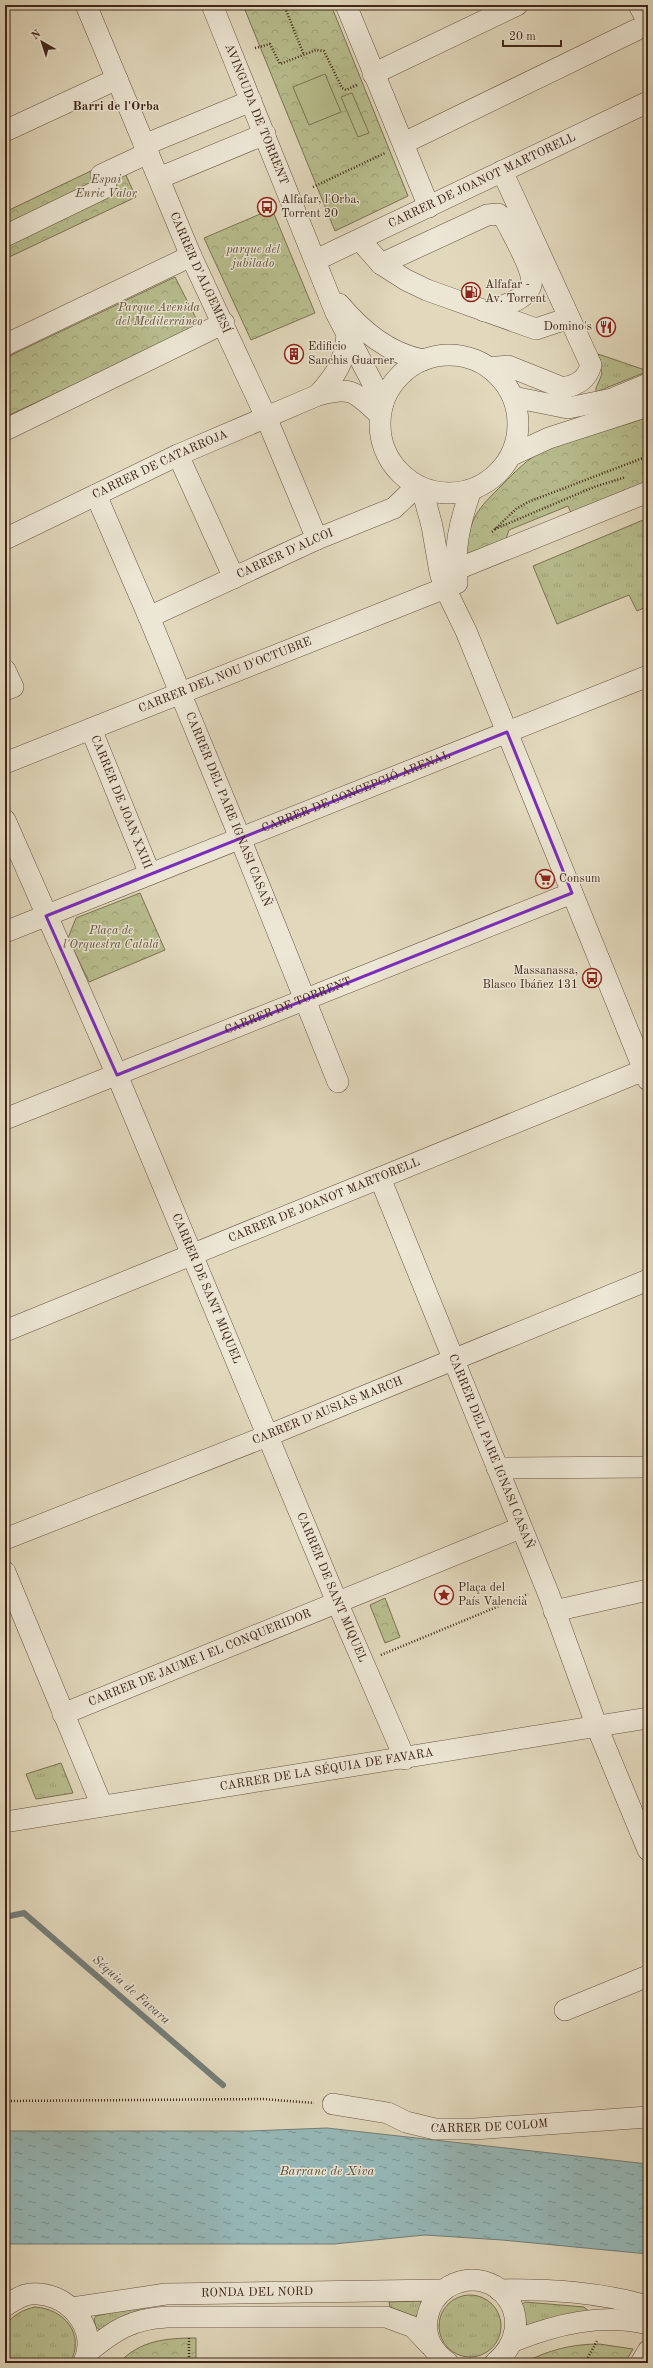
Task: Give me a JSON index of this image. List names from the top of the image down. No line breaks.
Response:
{"streets":{"street":["AVINGUDA DE TORRENT","CARRER DE JOANOT MARTORELL","CARRER D’ALGEMESÍ","CARRER DE CATARROJA","CARRER D'ALCOI","CARRER DEL NOU D'OCTUBRE","CARRER DE CONCEPCIÓ ARENAL","CARRER DE JOAN XXIII","CARRER DEL PARE IGNASI CASAÑ","CARRER DE TORRENT","CARRER DE SANT MIQUEL","CARRER D'AUSIÀS MARCH","CARRER DE JAUME I EL CONQUERIDOR","CARRER DE LA SÉQUIA DE FAVARA","CARRER DE COLOM","RONDA DEL NORD"]},"crossings":[["AVINGUDA DE TORRENT","CARRER DE JOANOT MARTORELL"],["AVINGUDA DE TORRENT","CARRER DE CATARROJA"],["AVINGUDA DE TORRENT","CARRER D'ALCOI"],["CARRER DE JOANOT MARTORELL","CARRER DEL PARE IGNASI CASAÑ"],["CARRER DE JOANOT MARTORELL","CARRER DE SANT MIQUEL"],["CARRER D’ALGEMESÍ","CARRER DE CATARROJA"],["CARRER D’ALGEMESÍ","CARRER D'ALCOI"],["CARRER DE CATARROJA","CARRER D'ALCOI"],["CARRER DE CATARROJA","CARRER DEL PARE IGNASI CASAÑ"],["CARRER D'ALCOI","CARRER DEL PARE IGNASI CASAÑ"],["CARRER DEL NOU D'OCTUBRE","CARRER DE JOAN XXIII"],["CARRER DEL NOU D'OCTUBRE","CARRER DEL PARE IGNASI CASAÑ"],["CARRER DE CONCEPCIÓ ARENAL","CARRER DE JOAN XXIII"],["CARRER DE CONCEPCIÓ ARENAL","CARRER DEL PARE IGNASI CASAÑ"],["CARRER DE CONCEPCIÓ ARENAL","CARRER DE SANT MIQUEL"],["CARRER DEL PARE IGNASI CASAÑ","CARRER DE TORRENT"],["CARRER DEL PARE IGNASI CASAÑ","CARRER D'AUSIÀS MARCH"],["CARRER DEL PARE IGNASI CASAÑ","CARRER DE LA SÉQUIA DE FAVARA"],["CARRER DE TORRENT","CARRER DE SANT MIQUEL"],["CARRER DE SANT MIQUEL","CARRER D'AUSIÀS MARCH"],["CARRER DE SANT MIQUEL","CARRER DE JAUME I EL CONQUERIDOR"],["CARRER DE SANT MIQUEL","CARRER DE LA SÉQUIA DE FAVARA"]],"districts":["Barri de l'Orba"],"water":["Séquia de Favara","Barranc de Xiva"],"parks":["Espai Enric Valor","parque del jubilado","Parque Avenida del Mediterráneo","Plaça de l'Orquestra Catalá"],"places":{"bus stop":["Alfafar, l'Orba, Torrent 20","Massanassa, Blasco Ibáñez 131"],"fuel station":["Alfafar - Av. Torrent"],"restaurant":["Domino's"],"building":["Edificio Sanchis Guarner"],"supermarket":["Consum"],"place":["Plaça del País Valencià"]},"scale_bar":"20 m","north":"top left"}
